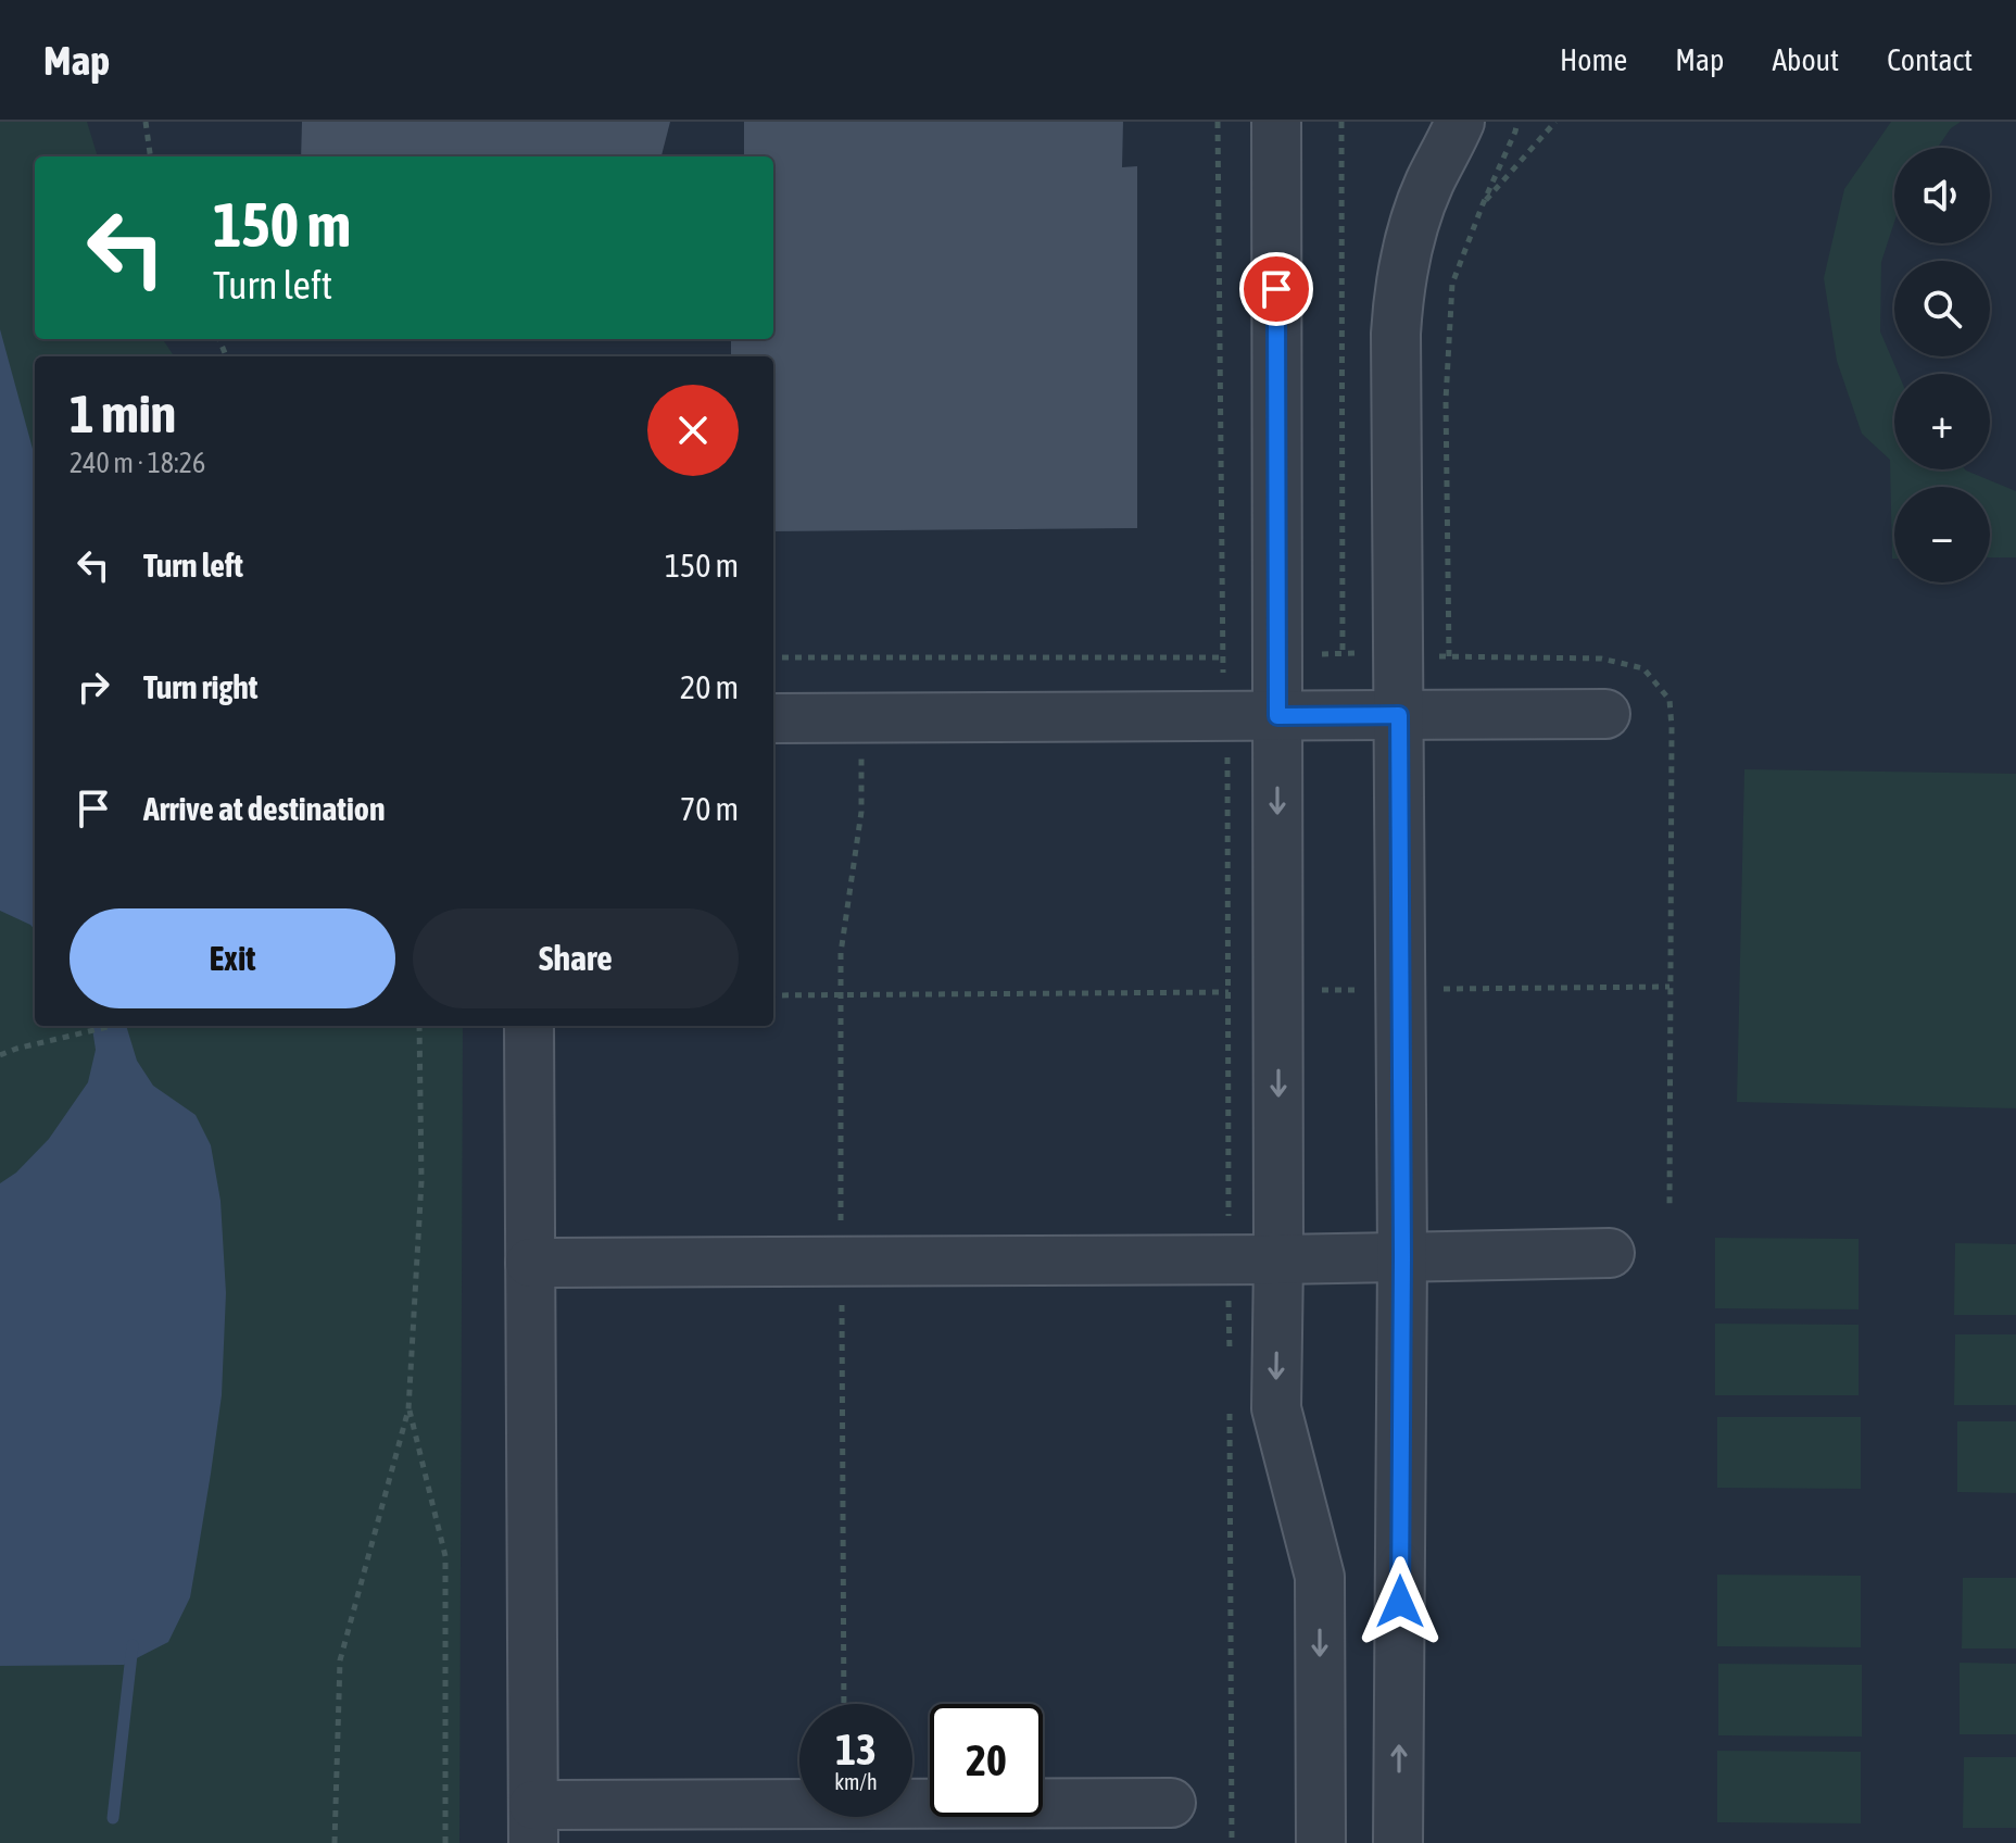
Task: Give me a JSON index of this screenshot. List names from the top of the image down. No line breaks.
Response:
{"page":{"header":"Map","nav":["Home","Map","About","Contact"],"map_buttons":["+","−"],"turn":["150 m","Turn left"],"heading":["1 min","240 m · 18:26"],"list":[{"name":"Turn left","value":"150 m"},{"name":"Turn right","value":"20 m"},{"name":"Arrive at destination","value":"70 m"}],"buttons":["Exit","Share"],"speed":"13 km/h","limit":"20"}}
